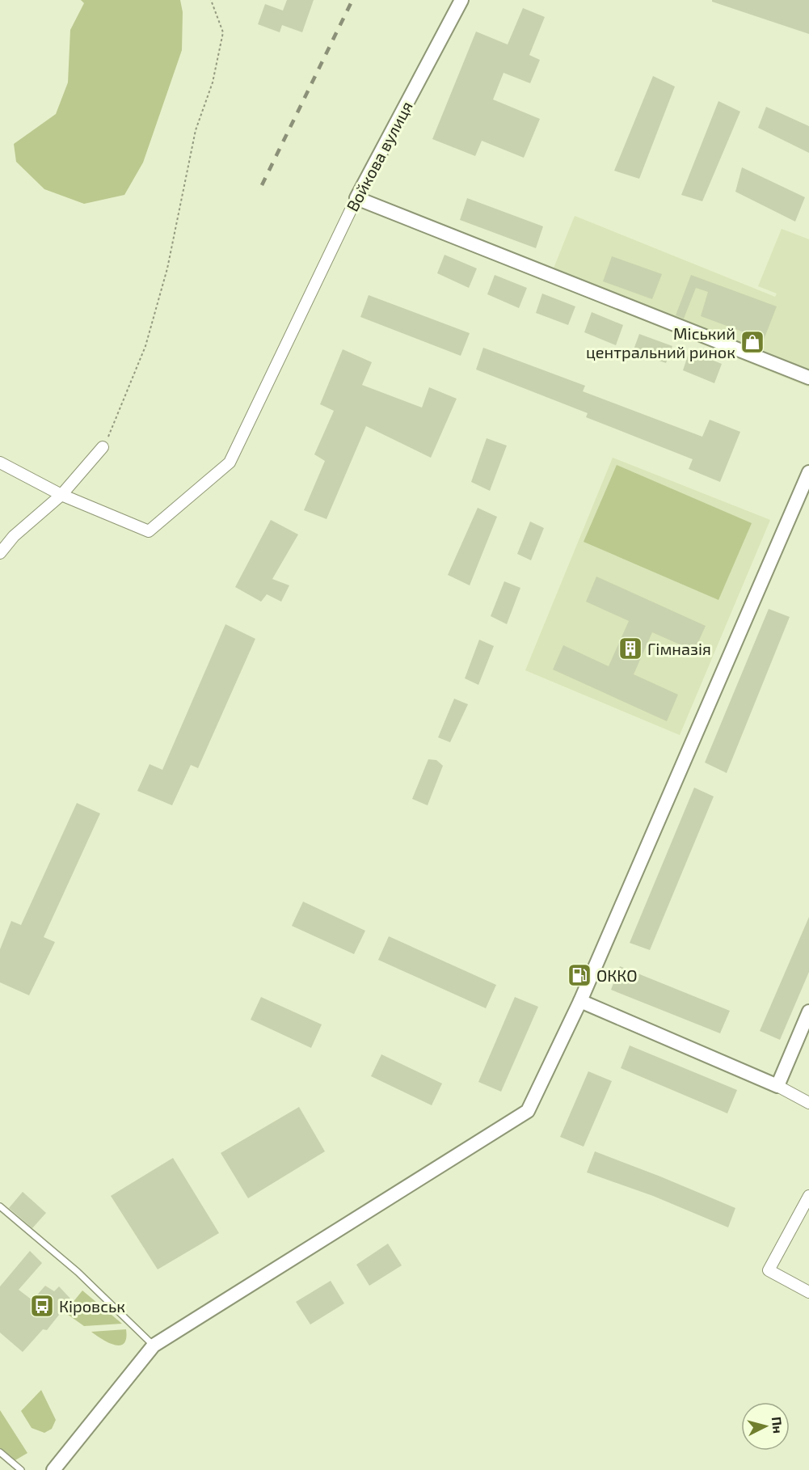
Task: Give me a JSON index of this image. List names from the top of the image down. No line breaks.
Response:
{"streets":{"street":["Войкова вулиця"]},"places":{"shop":["Міський центральний ринок"],"building":["Гімназія"],"fuel station":["ОККО"],"bus stop":["Кіровськ"]},"north":"right"}
